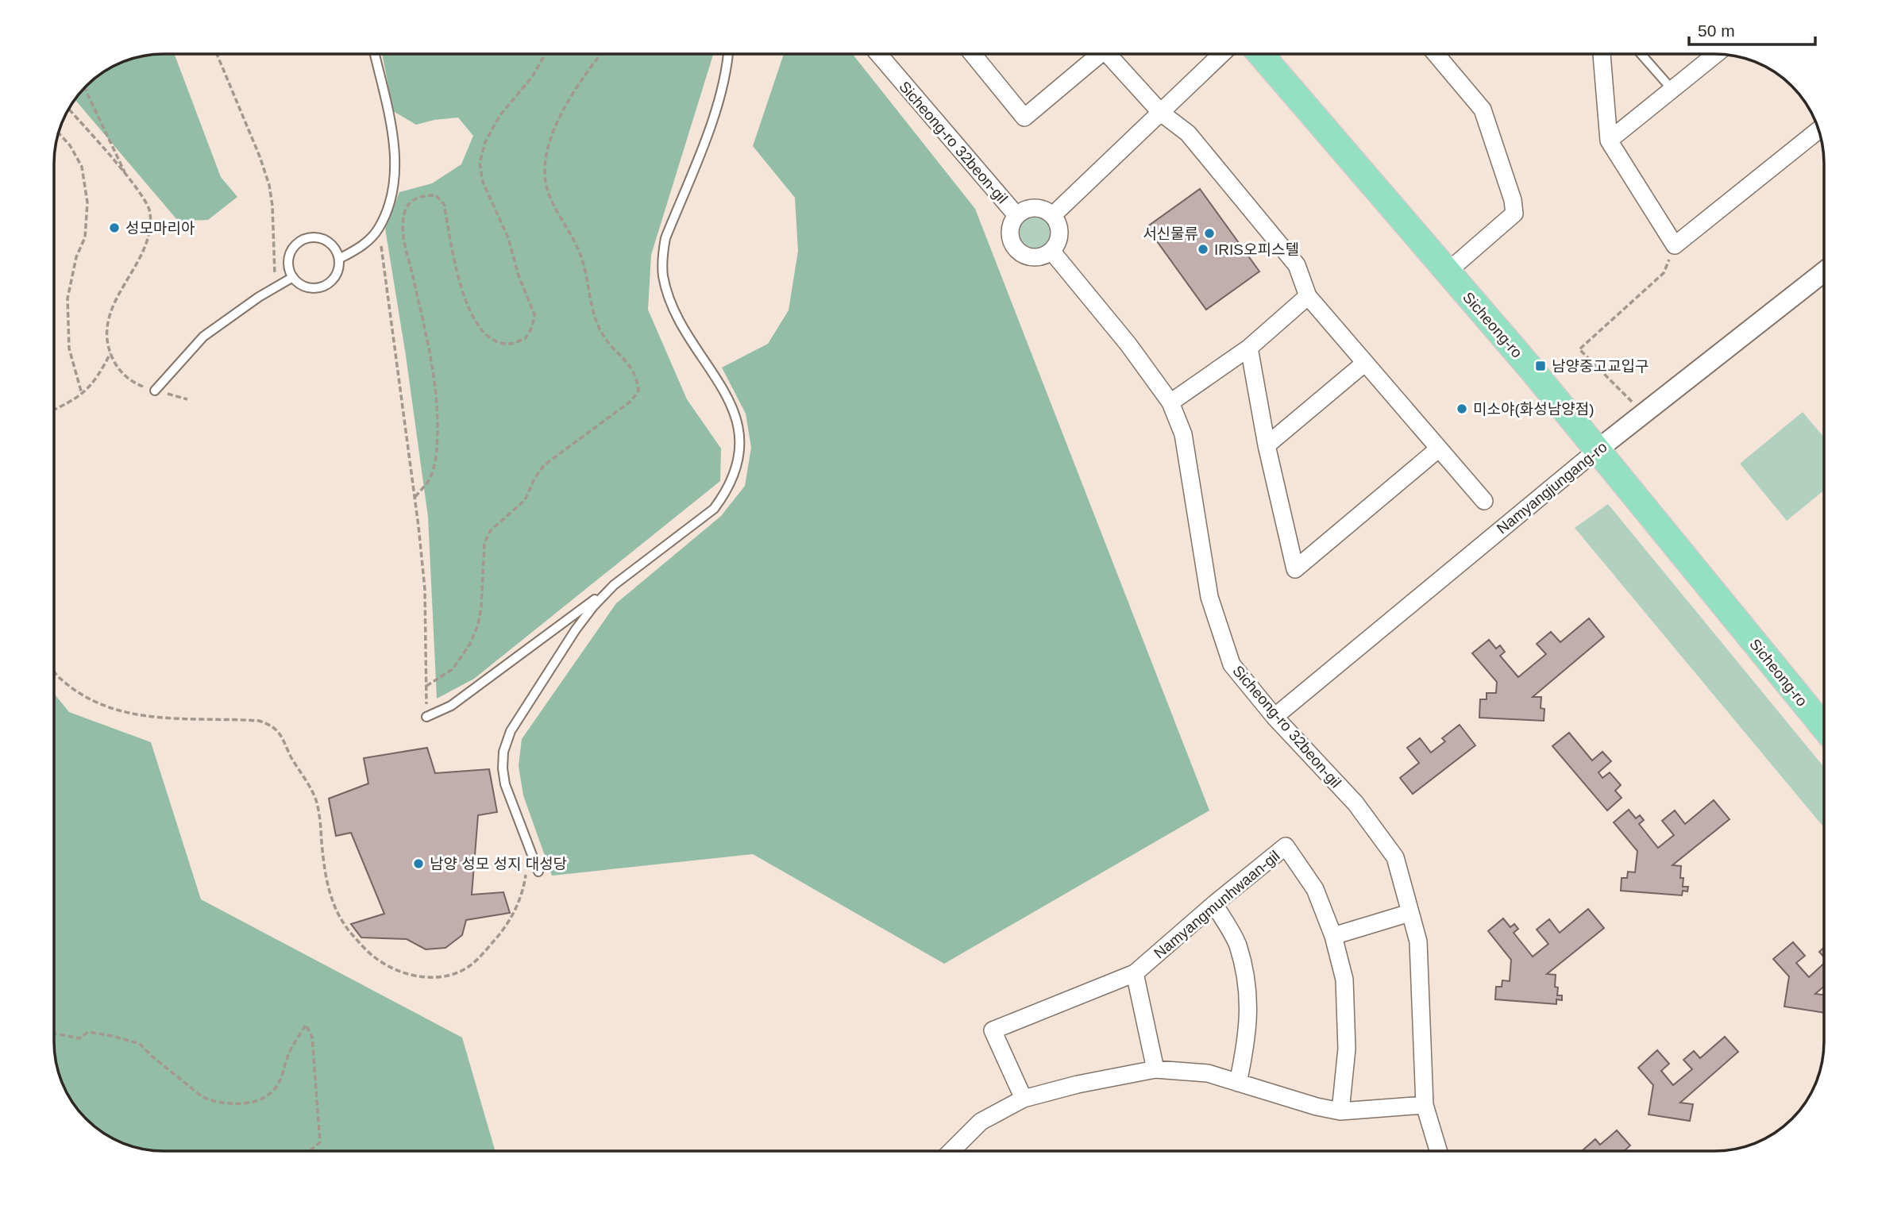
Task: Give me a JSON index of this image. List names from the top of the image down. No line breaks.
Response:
{"streets":{"main road":["Sicheong-ro"],"street":["Sicheong-ro 32beon-gil","Namyangjungang-ro","Namyangmunhwaan-gil"]},"crossings":[["Sicheong-ro 32beon-gil","Namyangjungang-ro"],["Sicheong-ro","Namyangjungang-ro"]],"places":{"other":["성모마리아","서신물류","IRIS오피스텔","미소야(화성남양점)","남양 성모 성지 대성당"],"transit":["남양중고교입구"]},"scale_bar":"50 m"}
